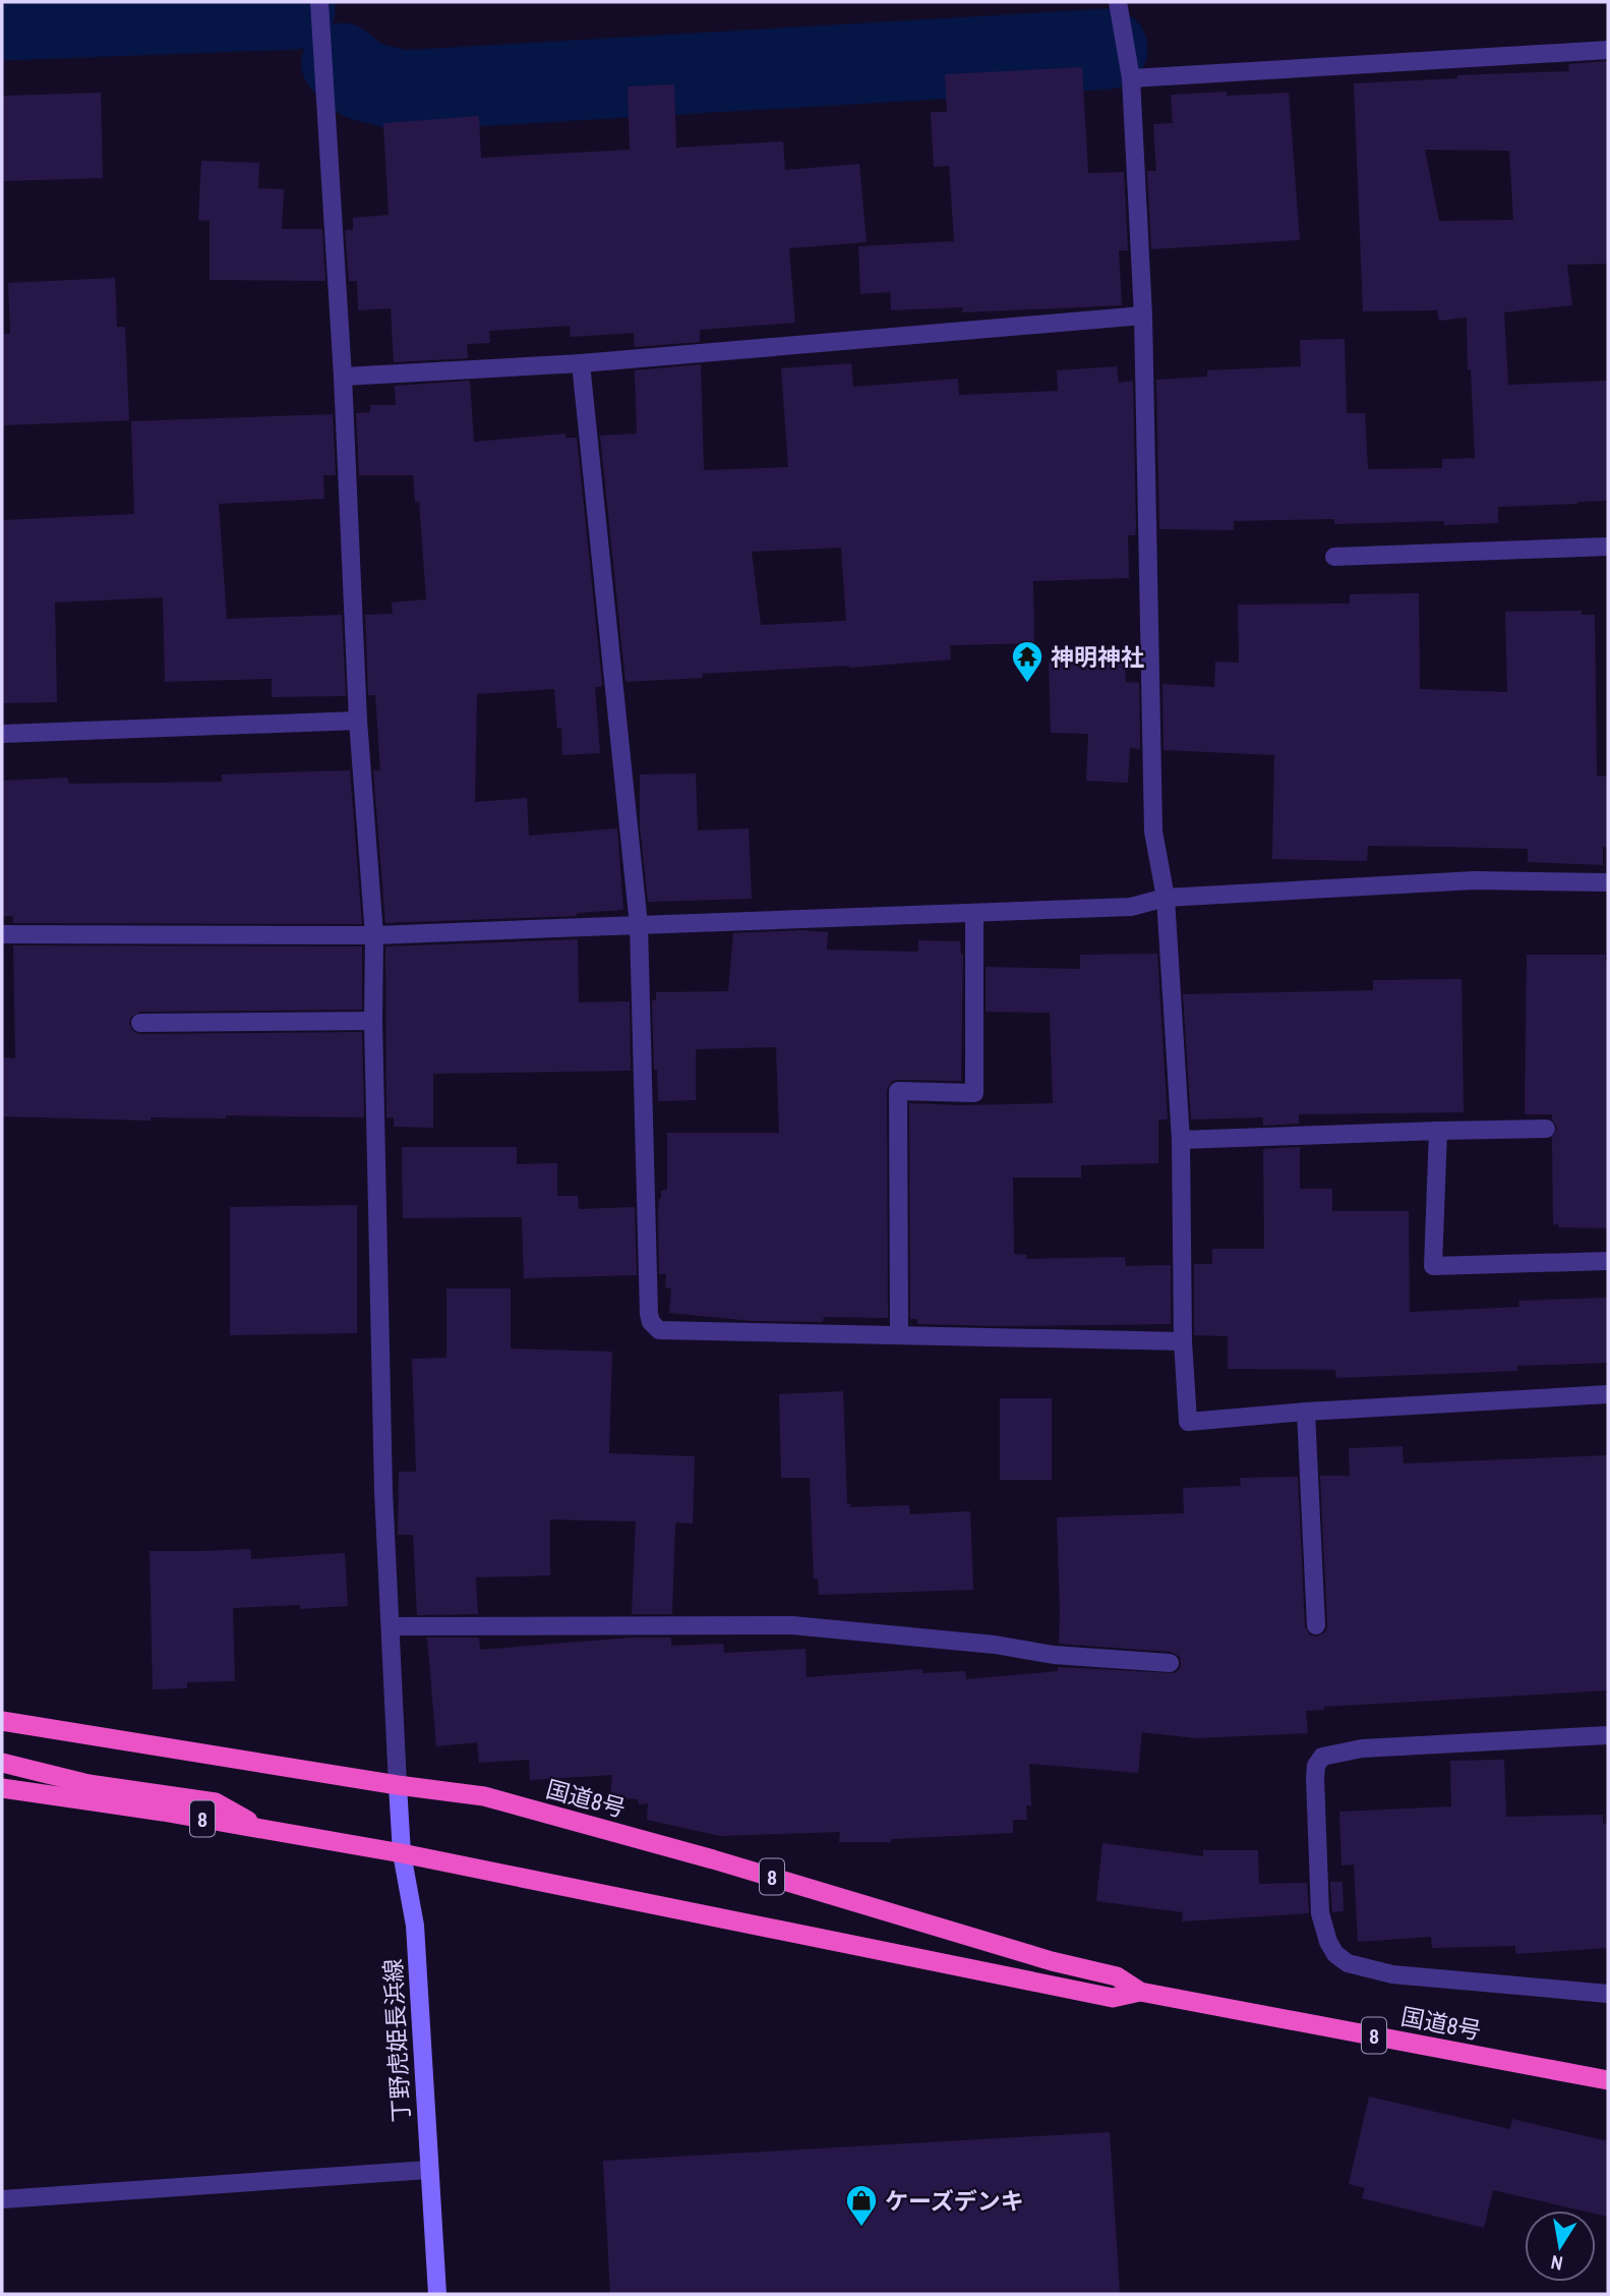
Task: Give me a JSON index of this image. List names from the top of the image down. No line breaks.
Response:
{"streets":{"highway":["国道8号","8"],"main road":["丁野虎姫長浜線"]},"crossings":[["国道8号","丁野虎姫長浜線"]],"places":{"temple":["神明神社"],"shop":["ケーズデンキ"]},"north":"bottom"}
